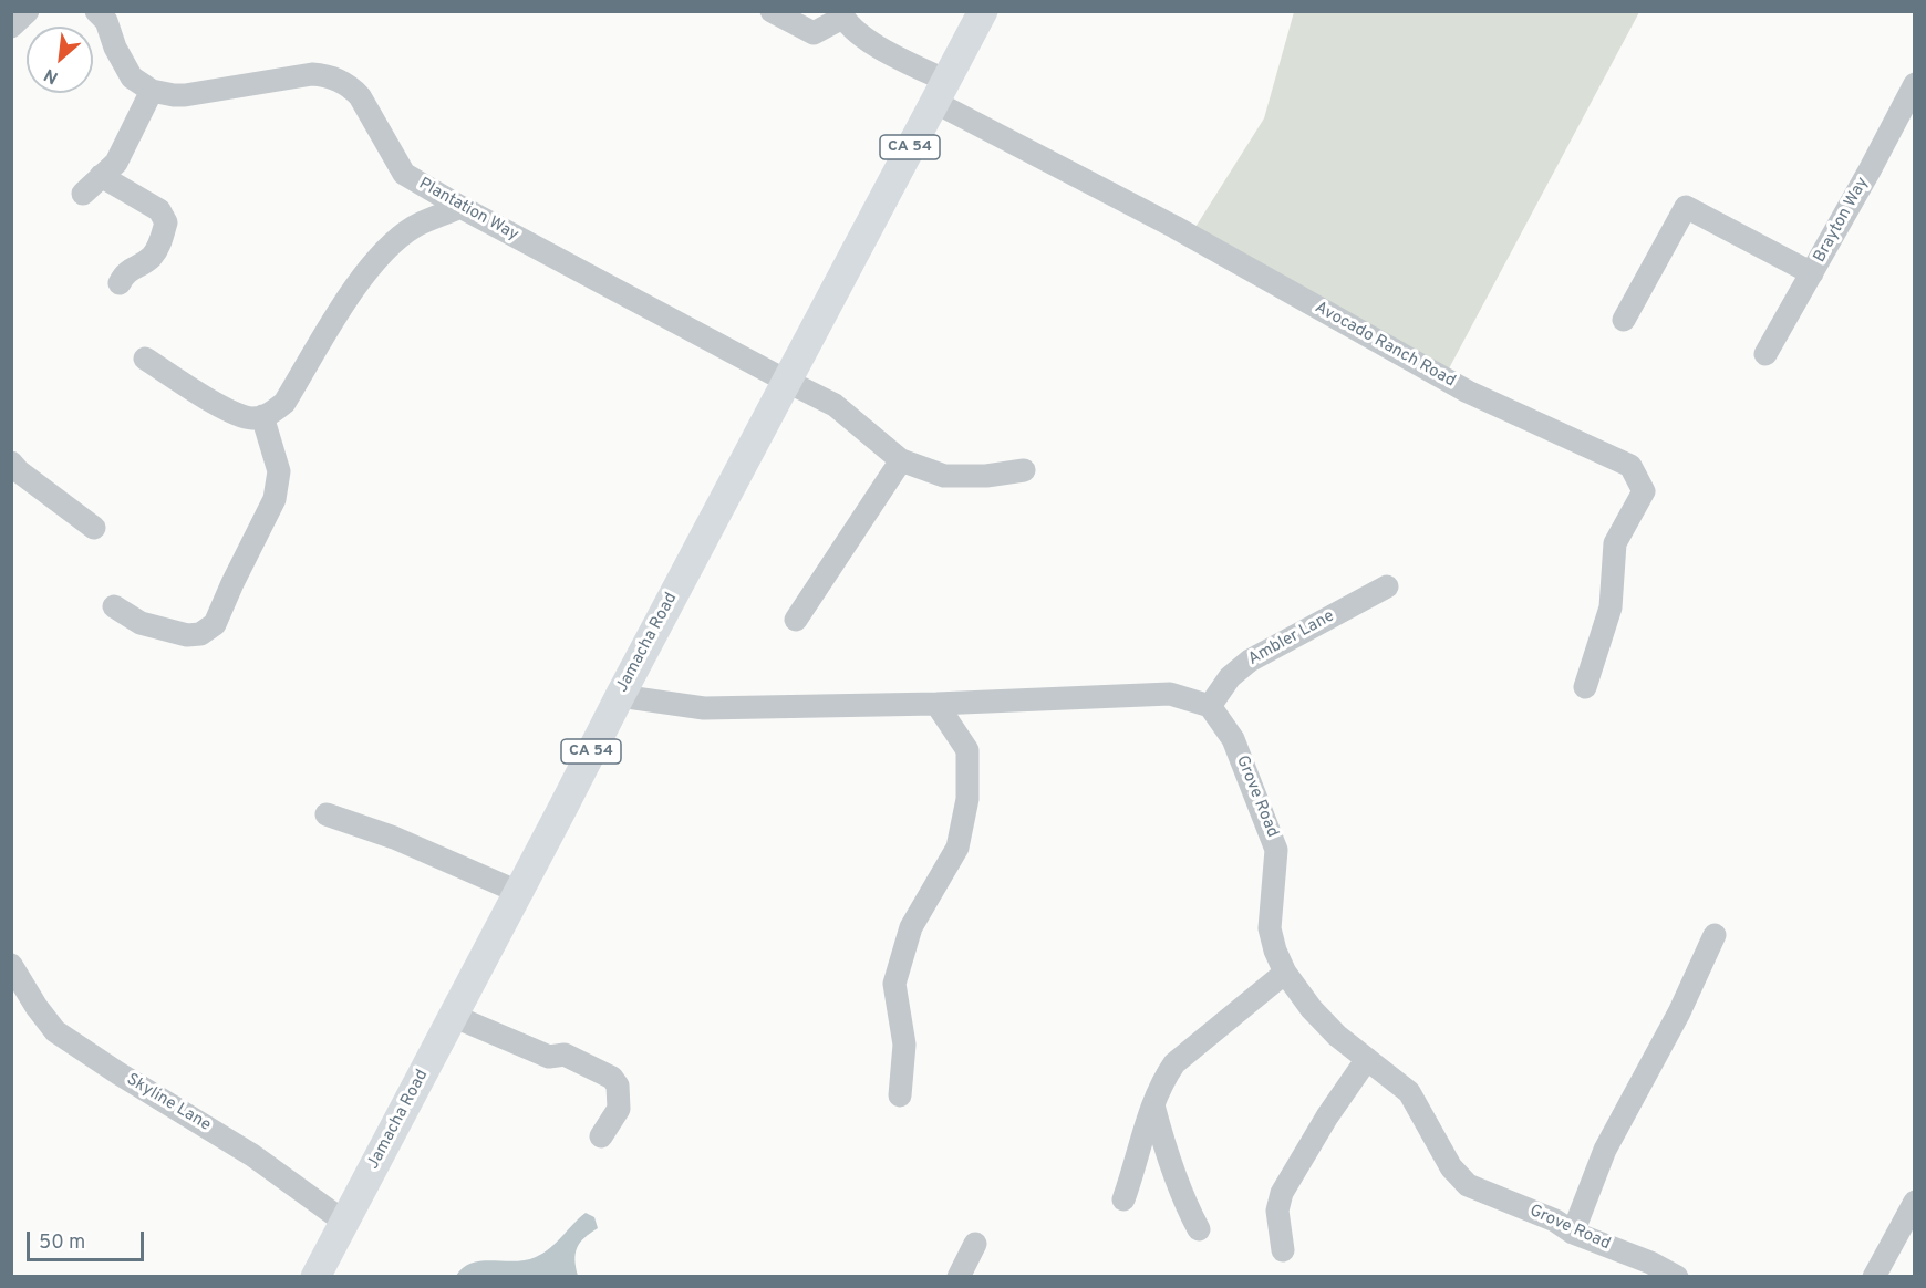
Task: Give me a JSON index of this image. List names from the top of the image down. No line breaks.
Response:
{"streets":{"main road":["CA 54","Jamacha Road"],"street":["Plantation Way","Brayton Way","Avocado Ranch Road","Ambler Lane","Grove Road","Skyline Lane"]},"crossings":[["Plantation Way","Jamacha Road"],["Avocado Ranch Road","Jamacha Road"],["Ambler Lane","Grove Road"],["Jamacha Road","Skyline Lane"]],"scale_bar":"50 m","north":"bottom left"}
